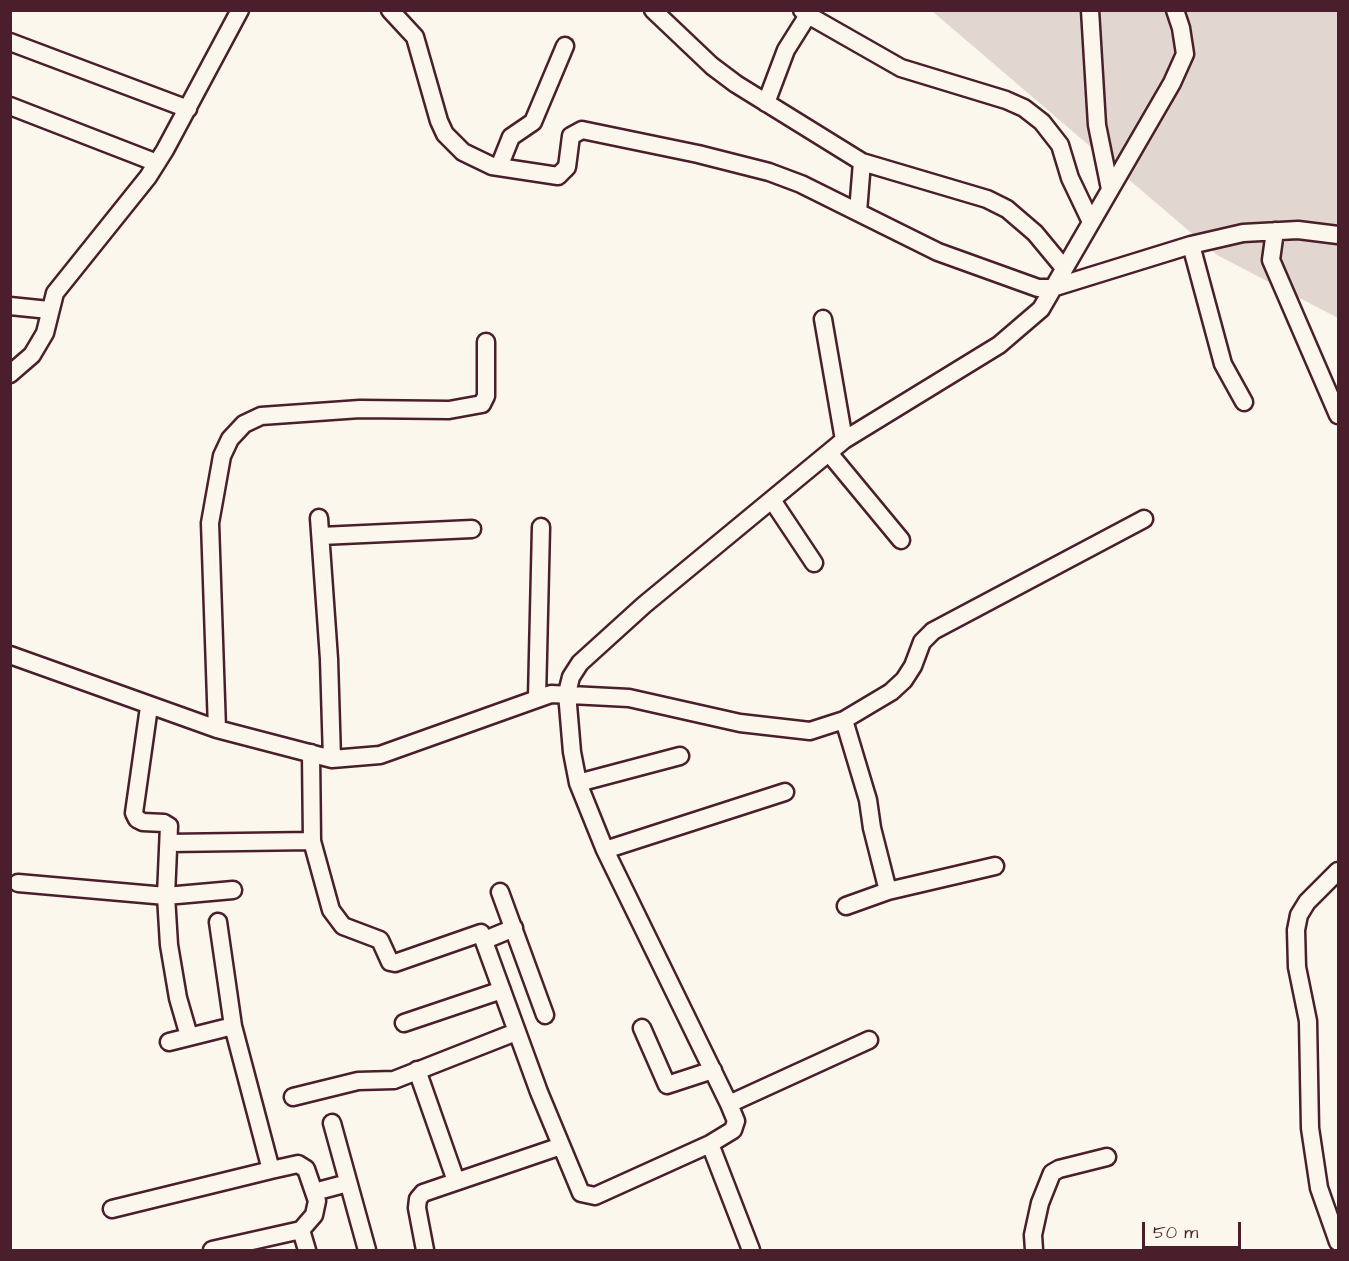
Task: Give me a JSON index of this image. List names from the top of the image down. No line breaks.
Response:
{"scale_bar":"50 m"}
